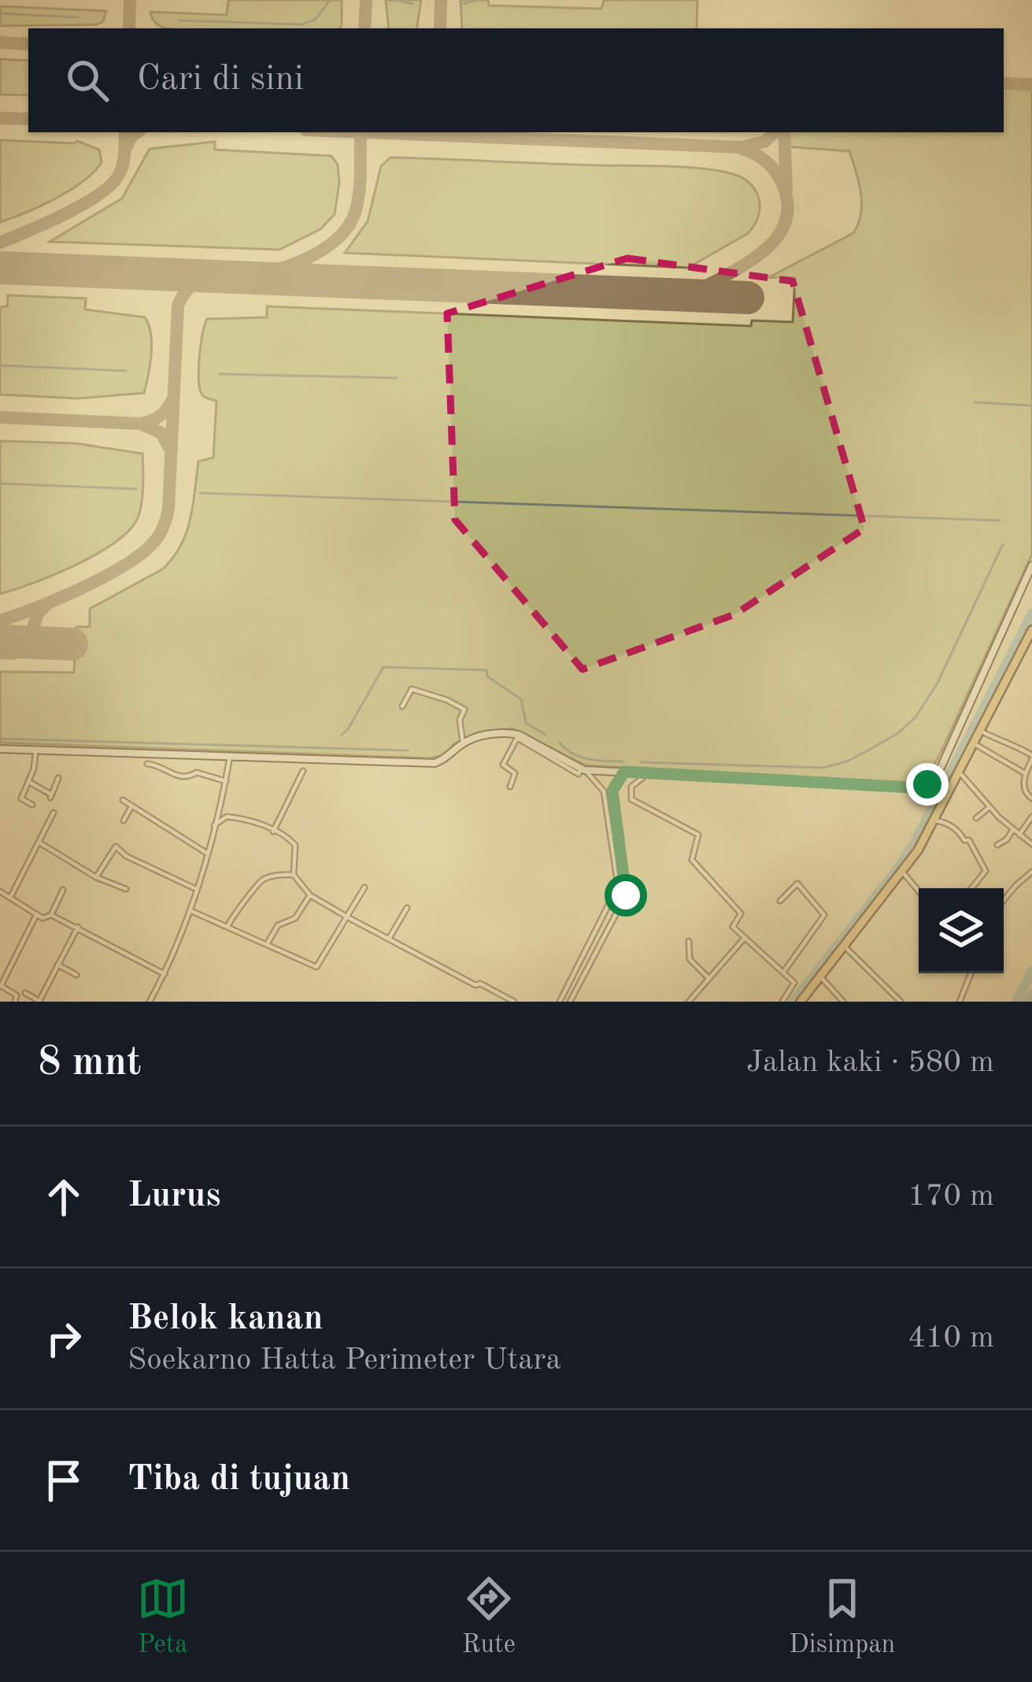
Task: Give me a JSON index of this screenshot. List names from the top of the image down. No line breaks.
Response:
{"page":{"search":"Cari di sini","heading":["8 mnt","Jalan kaki · 580 m"],"list":[["Lurus","170 m"],["Belok kanan","Soekarno Hatta Perimeter Utara","410 m"],"Tiba di tujuan"],"nav":["Peta","Rute","Disimpan"]}}
